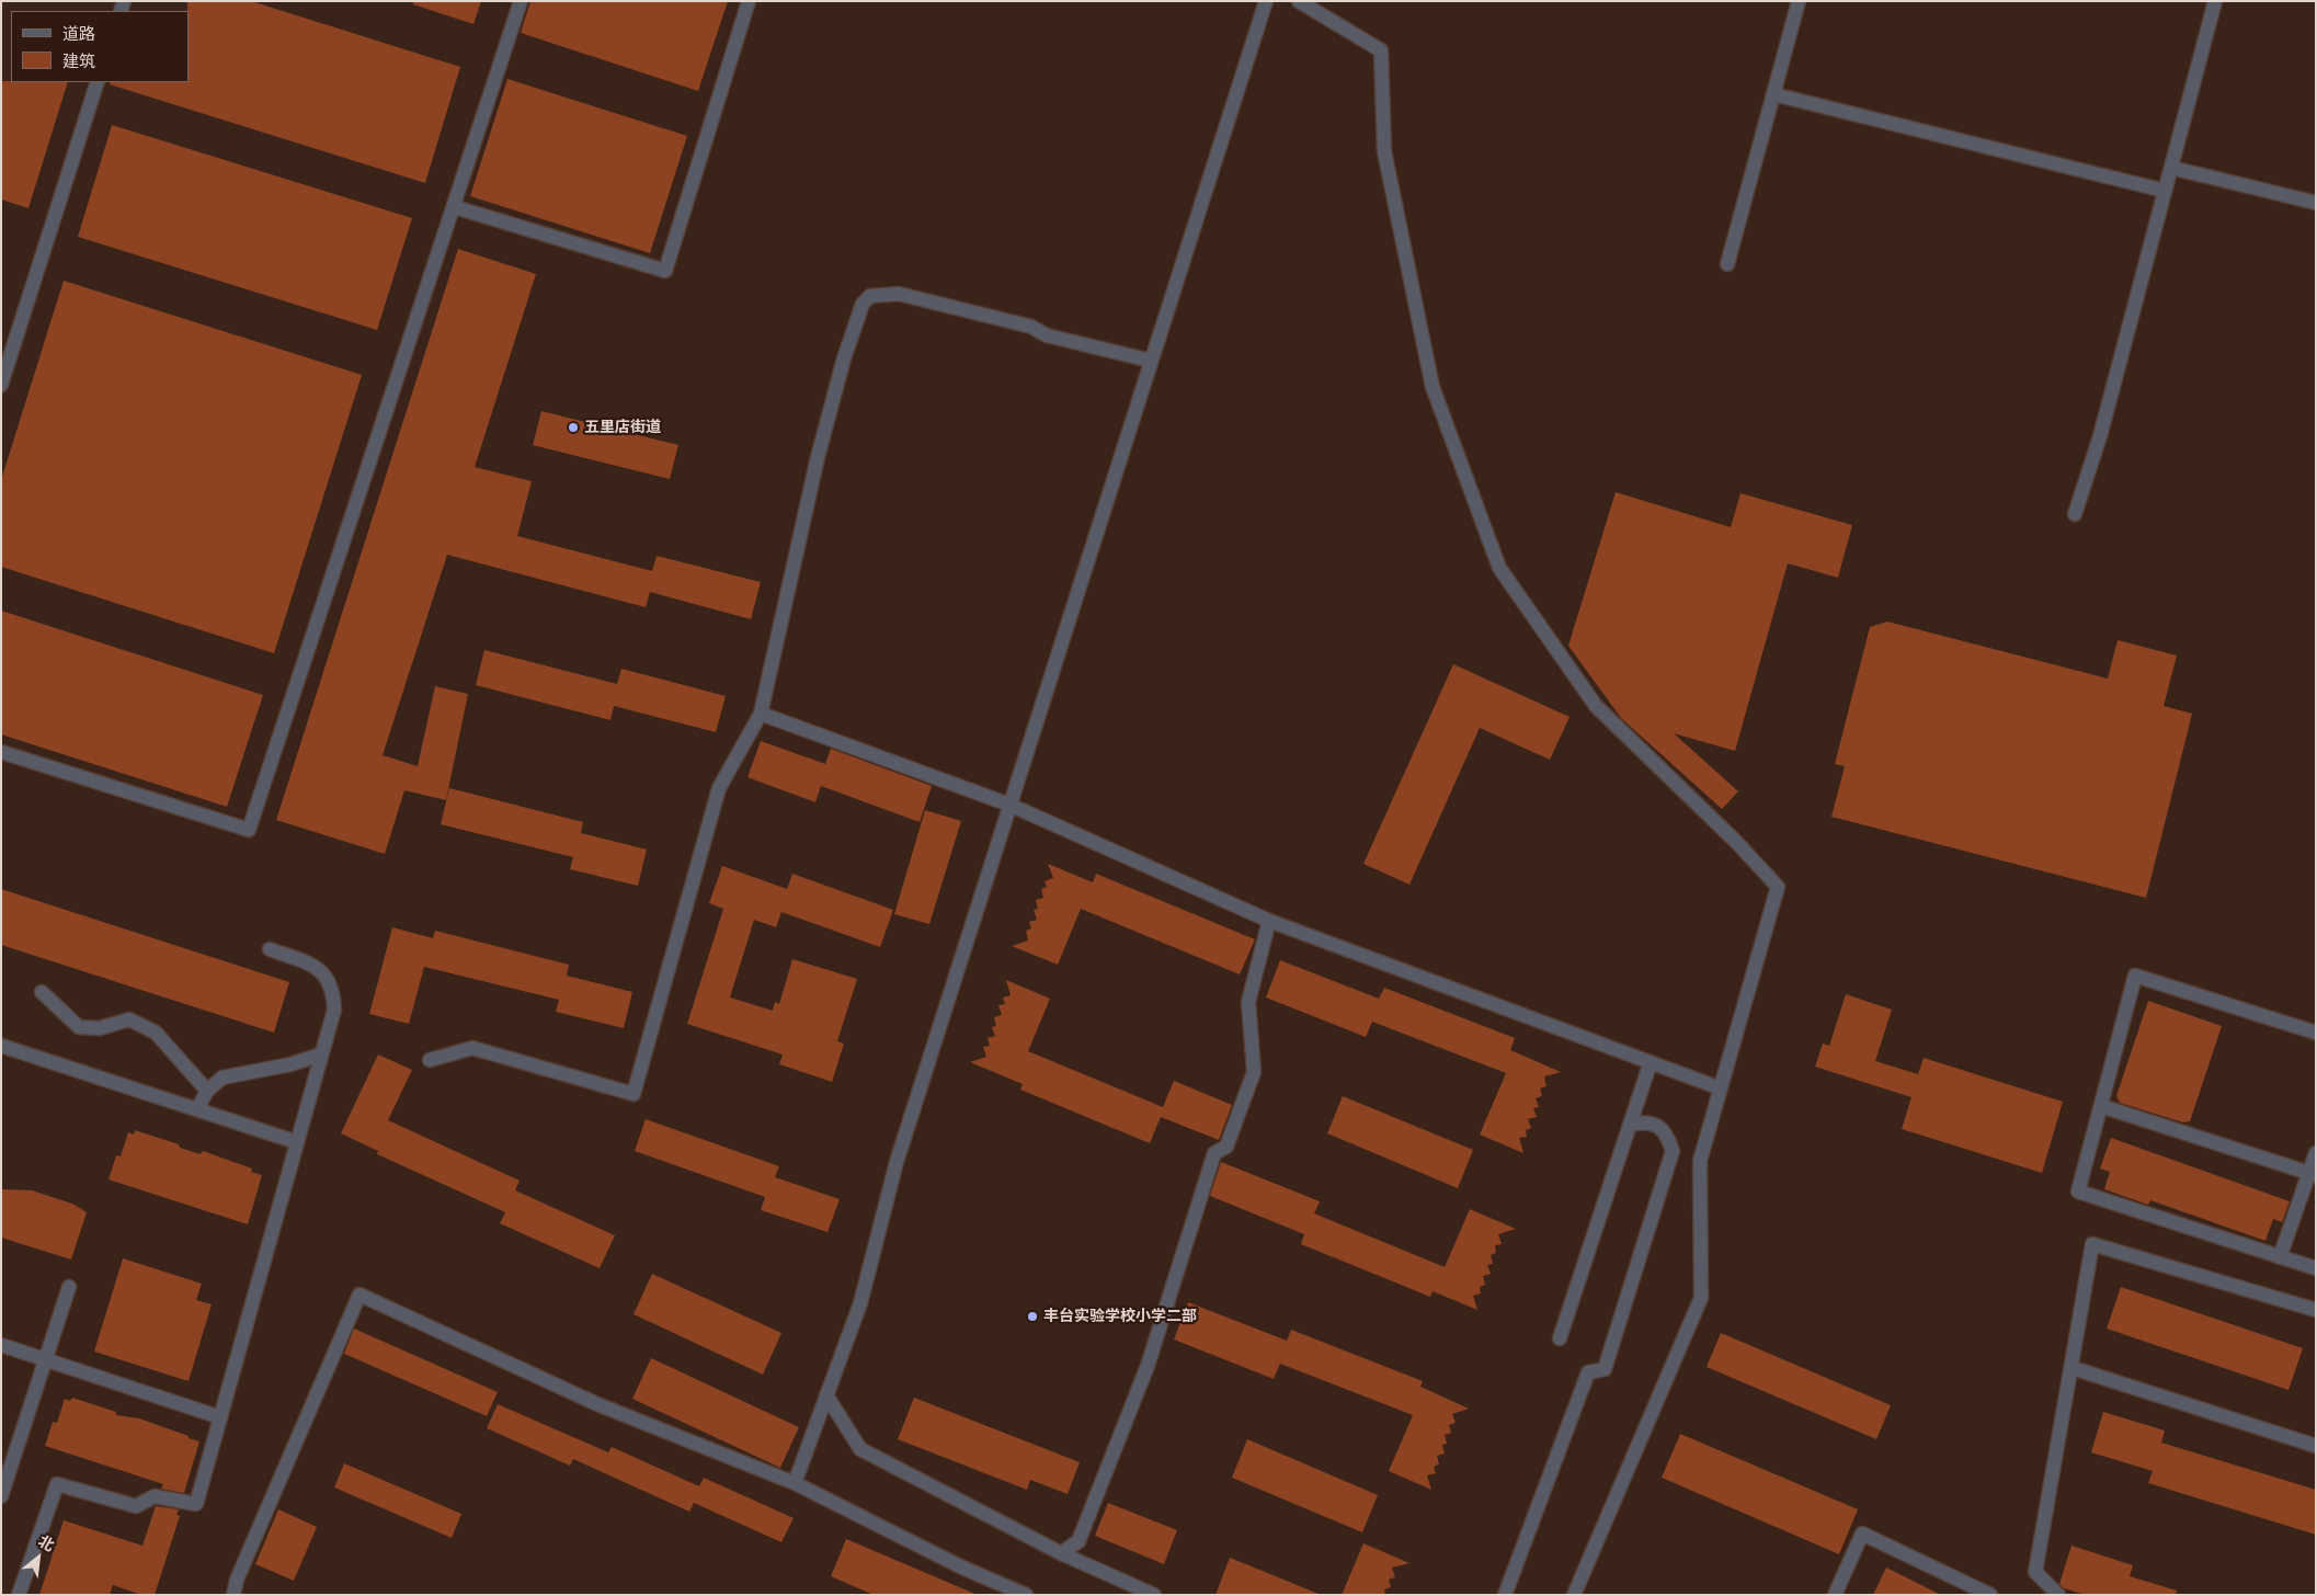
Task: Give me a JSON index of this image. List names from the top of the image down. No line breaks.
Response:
{"places":["五里店街道","丰台实验学校小学二部"],"legend":["道路","建筑"],"north":"top right"}
